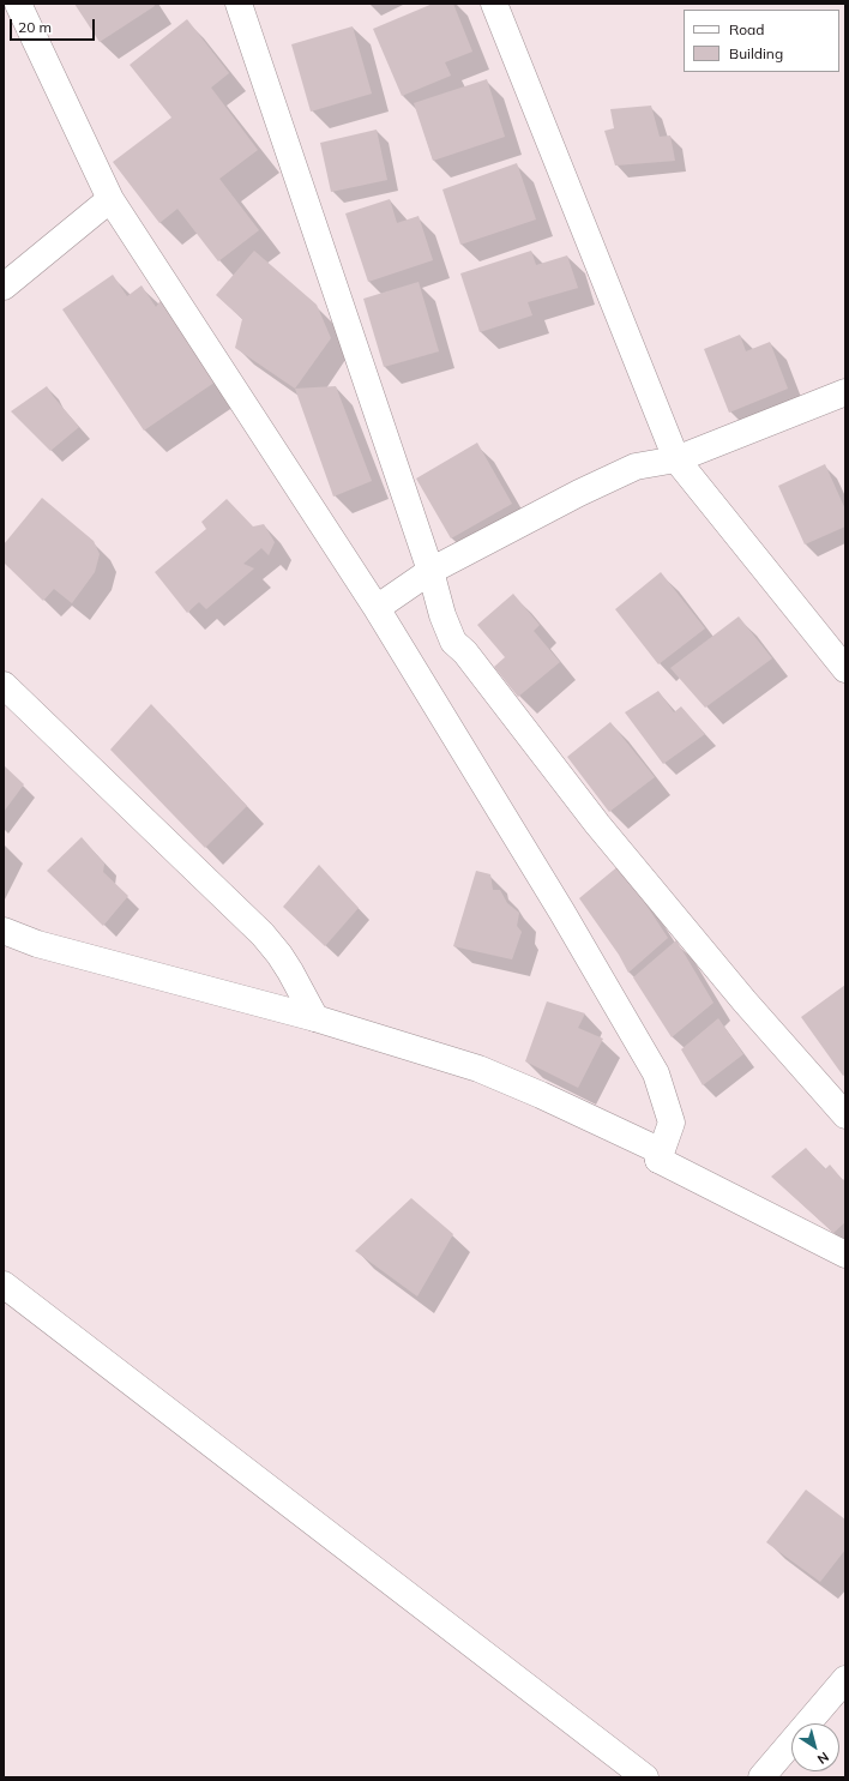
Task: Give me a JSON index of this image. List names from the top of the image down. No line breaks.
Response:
{"legend":["Road","Building"],"scale_bar":"20 m","north":"bottom right"}
